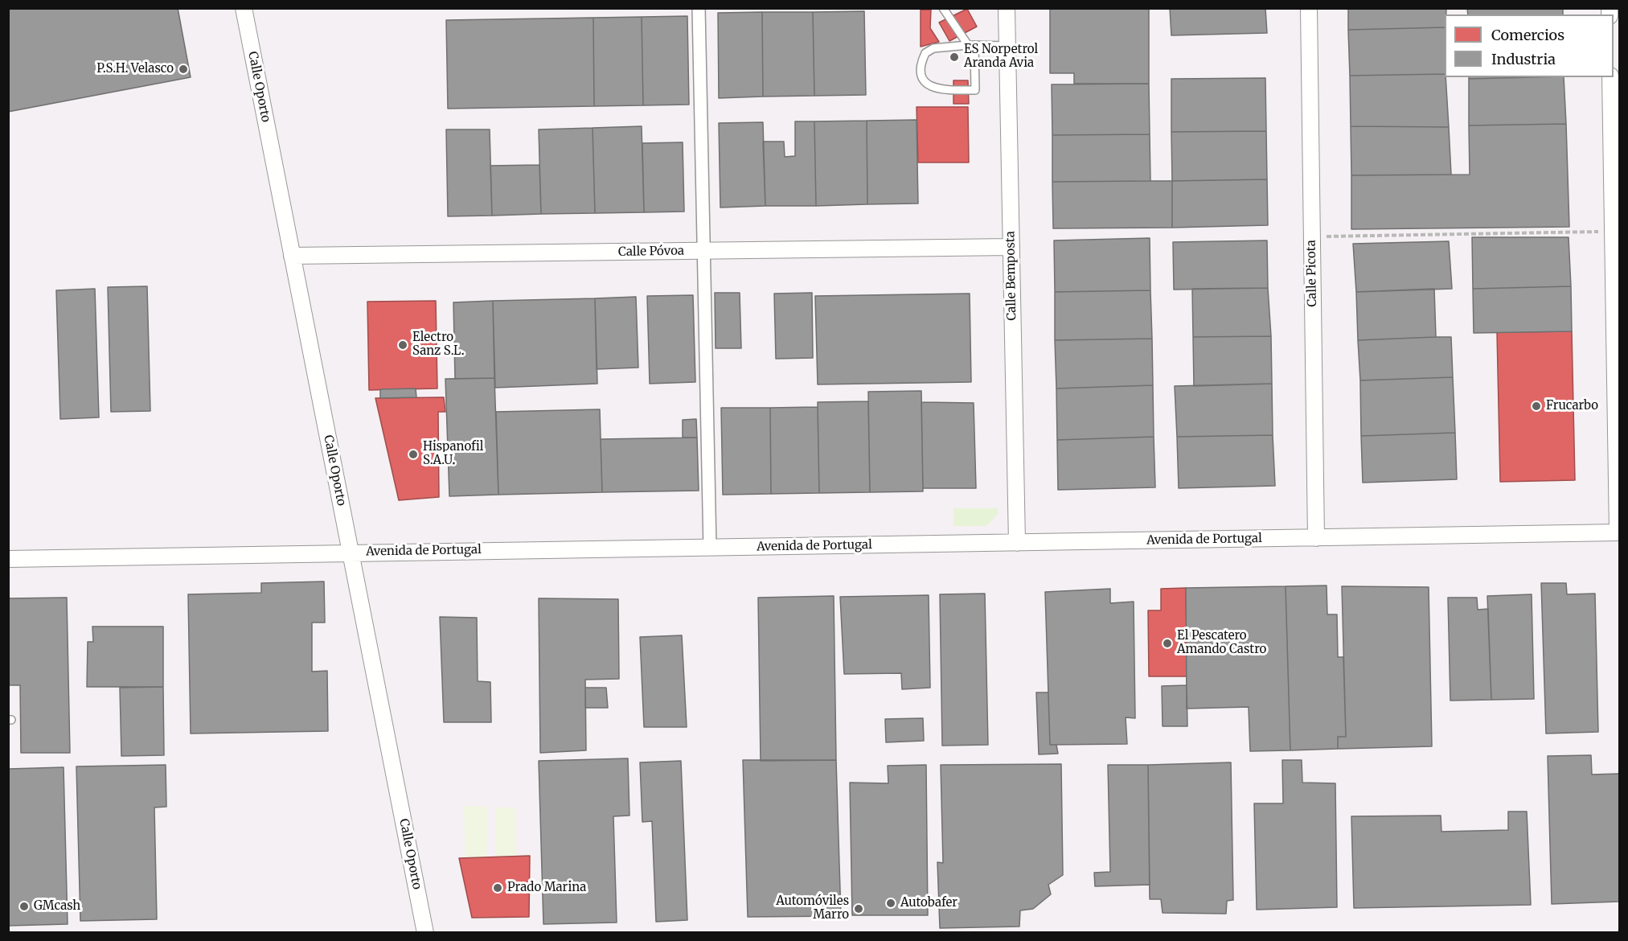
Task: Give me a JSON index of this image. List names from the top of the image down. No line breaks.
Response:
{"streets":{"street":["Calle Oporto","Calle Póvoa","Calle Picota","Calle Bemposta","Avenida de Portugal"]},"crossings":[["Calle Oporto","Calle Póvoa"],["Calle Oporto","Avenida de Portugal"],["Calle Póvoa","Calle Bemposta"],["Calle Picota","Avenida de Portugal"],["Calle Bemposta","Avenida de Portugal"]],"places":["ES Norpetrol Aranda Avia","P.S.H. Velasco","Electro Sanz S.L.","Frucarbo","Hispanofil S.A.U.","El Pescatero Amando Castro","Prado Marina","Autobafer","GMcash","Automóviles Marro"],"legend":["Comercios","Industria"]}
